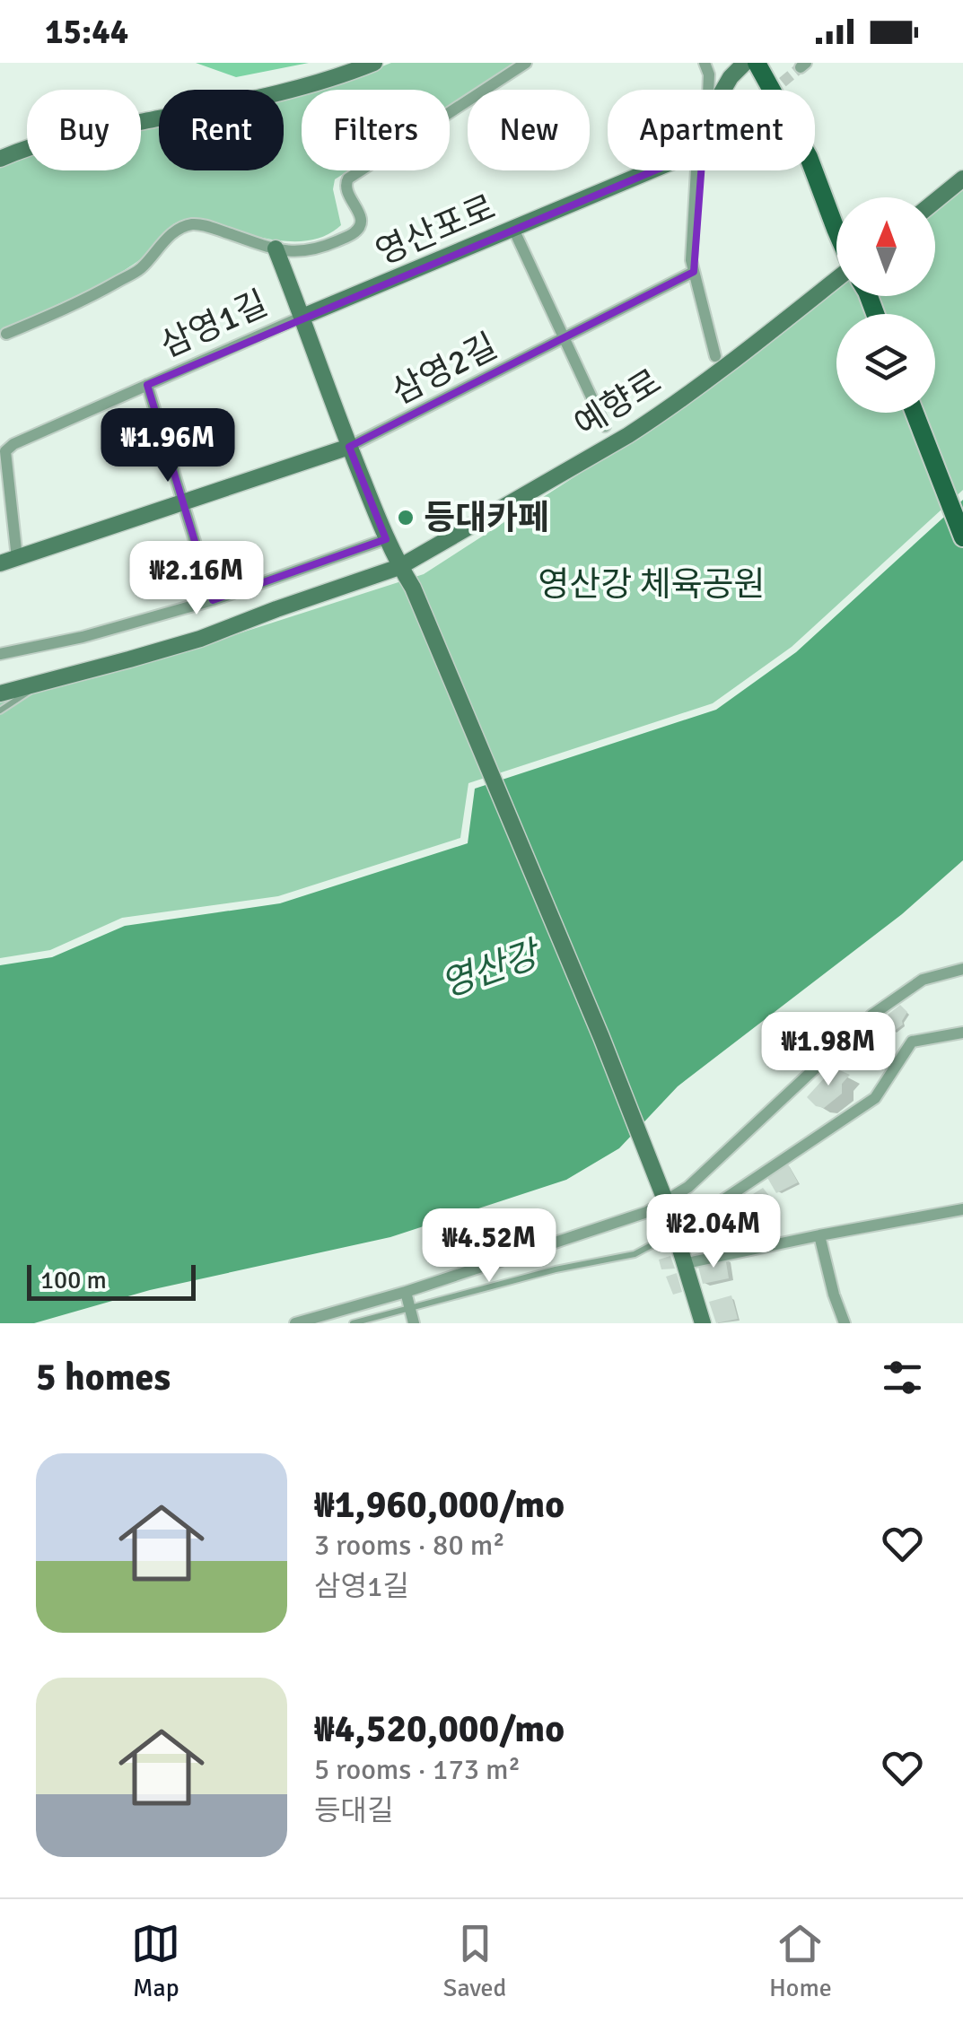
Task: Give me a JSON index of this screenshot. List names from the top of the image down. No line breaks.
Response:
{"streets":{"main road":["예향로"],"street":["영산포로","삼영1길","삼영2길"]},"crossings":[["영산포로","삼영1길"]],"water":["영산강"],"parks":["영산강 체육공원"],"places":["등대카페"],"scale_bar":"100 m","north":"top","page":{"status":"15:44","chip":["Buy","Rent","Filters","New","Apartment"],"price":["₩1.96M","₩2.16M","₩1.98M","₩2.04M","₩4.52M"],"scale":"100 m","heading":"5 homes","list":[{"name":"₩1,960,000/mo","note":"3 rooms · 80 m² · 삼영1길"},{"name":"₩4,520,000/mo","note":"5 rooms · 173 m² · 등대길"}],"tabs":["Map","Saved","Home"]}}
